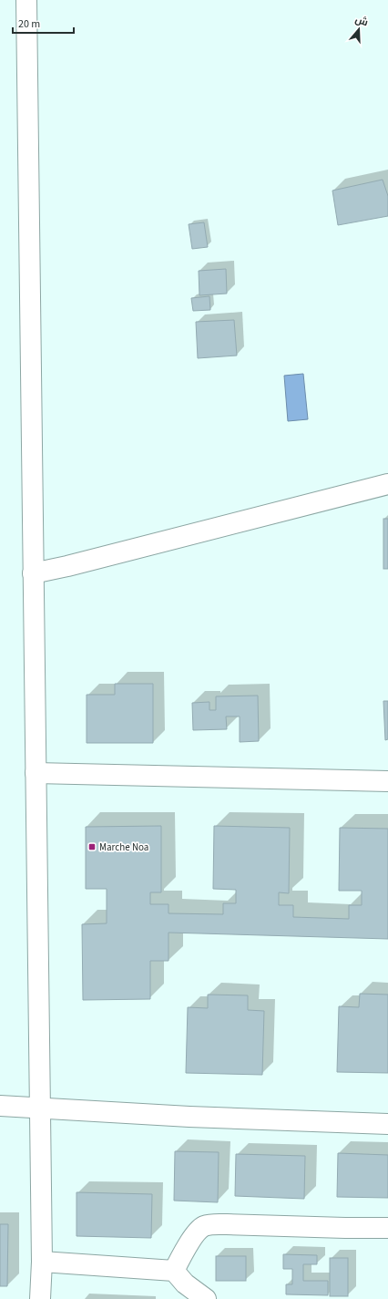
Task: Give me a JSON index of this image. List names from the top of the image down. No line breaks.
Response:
{"places":{"transit":["Marche Noa"]},"scale_bar":"20 m","north":"top"}
